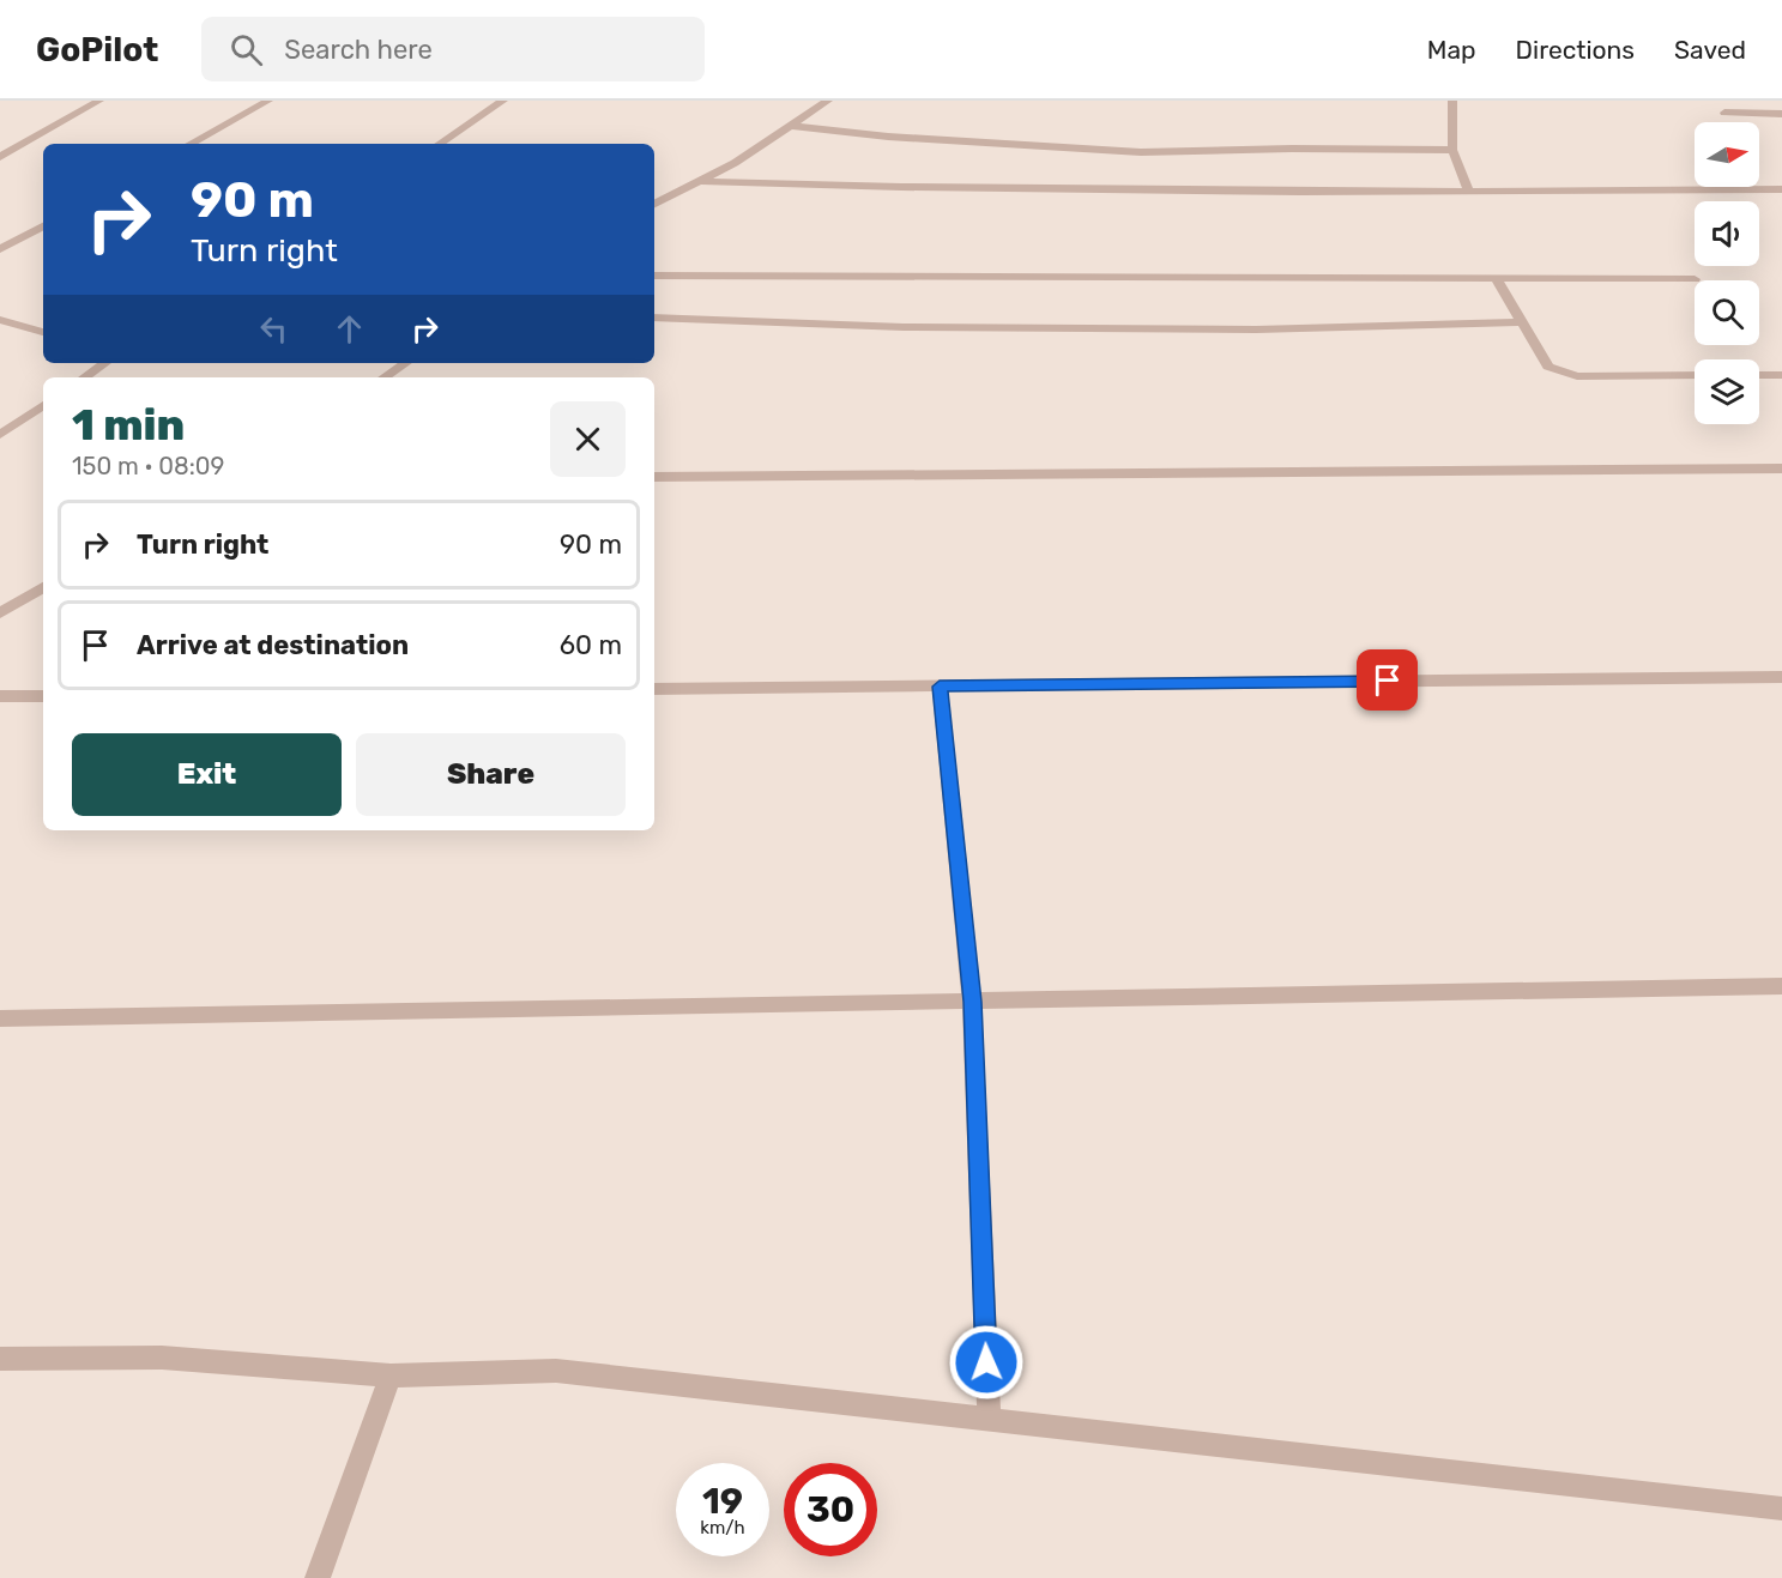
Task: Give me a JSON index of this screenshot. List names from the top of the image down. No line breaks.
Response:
{"north":"right","page":{"header":"GoPilot","search":"Search here","nav":["Map","Directions","Saved"],"turn":["90 m","Turn right"],"heading":["1 min","150 m · 08:09"],"list":[{"name":"Turn right","value":"90 m"},{"name":"Arrive at destination","value":"60 m"}],"buttons":["Exit","Share"],"speed":"19 km/h","limit":"30"}}
